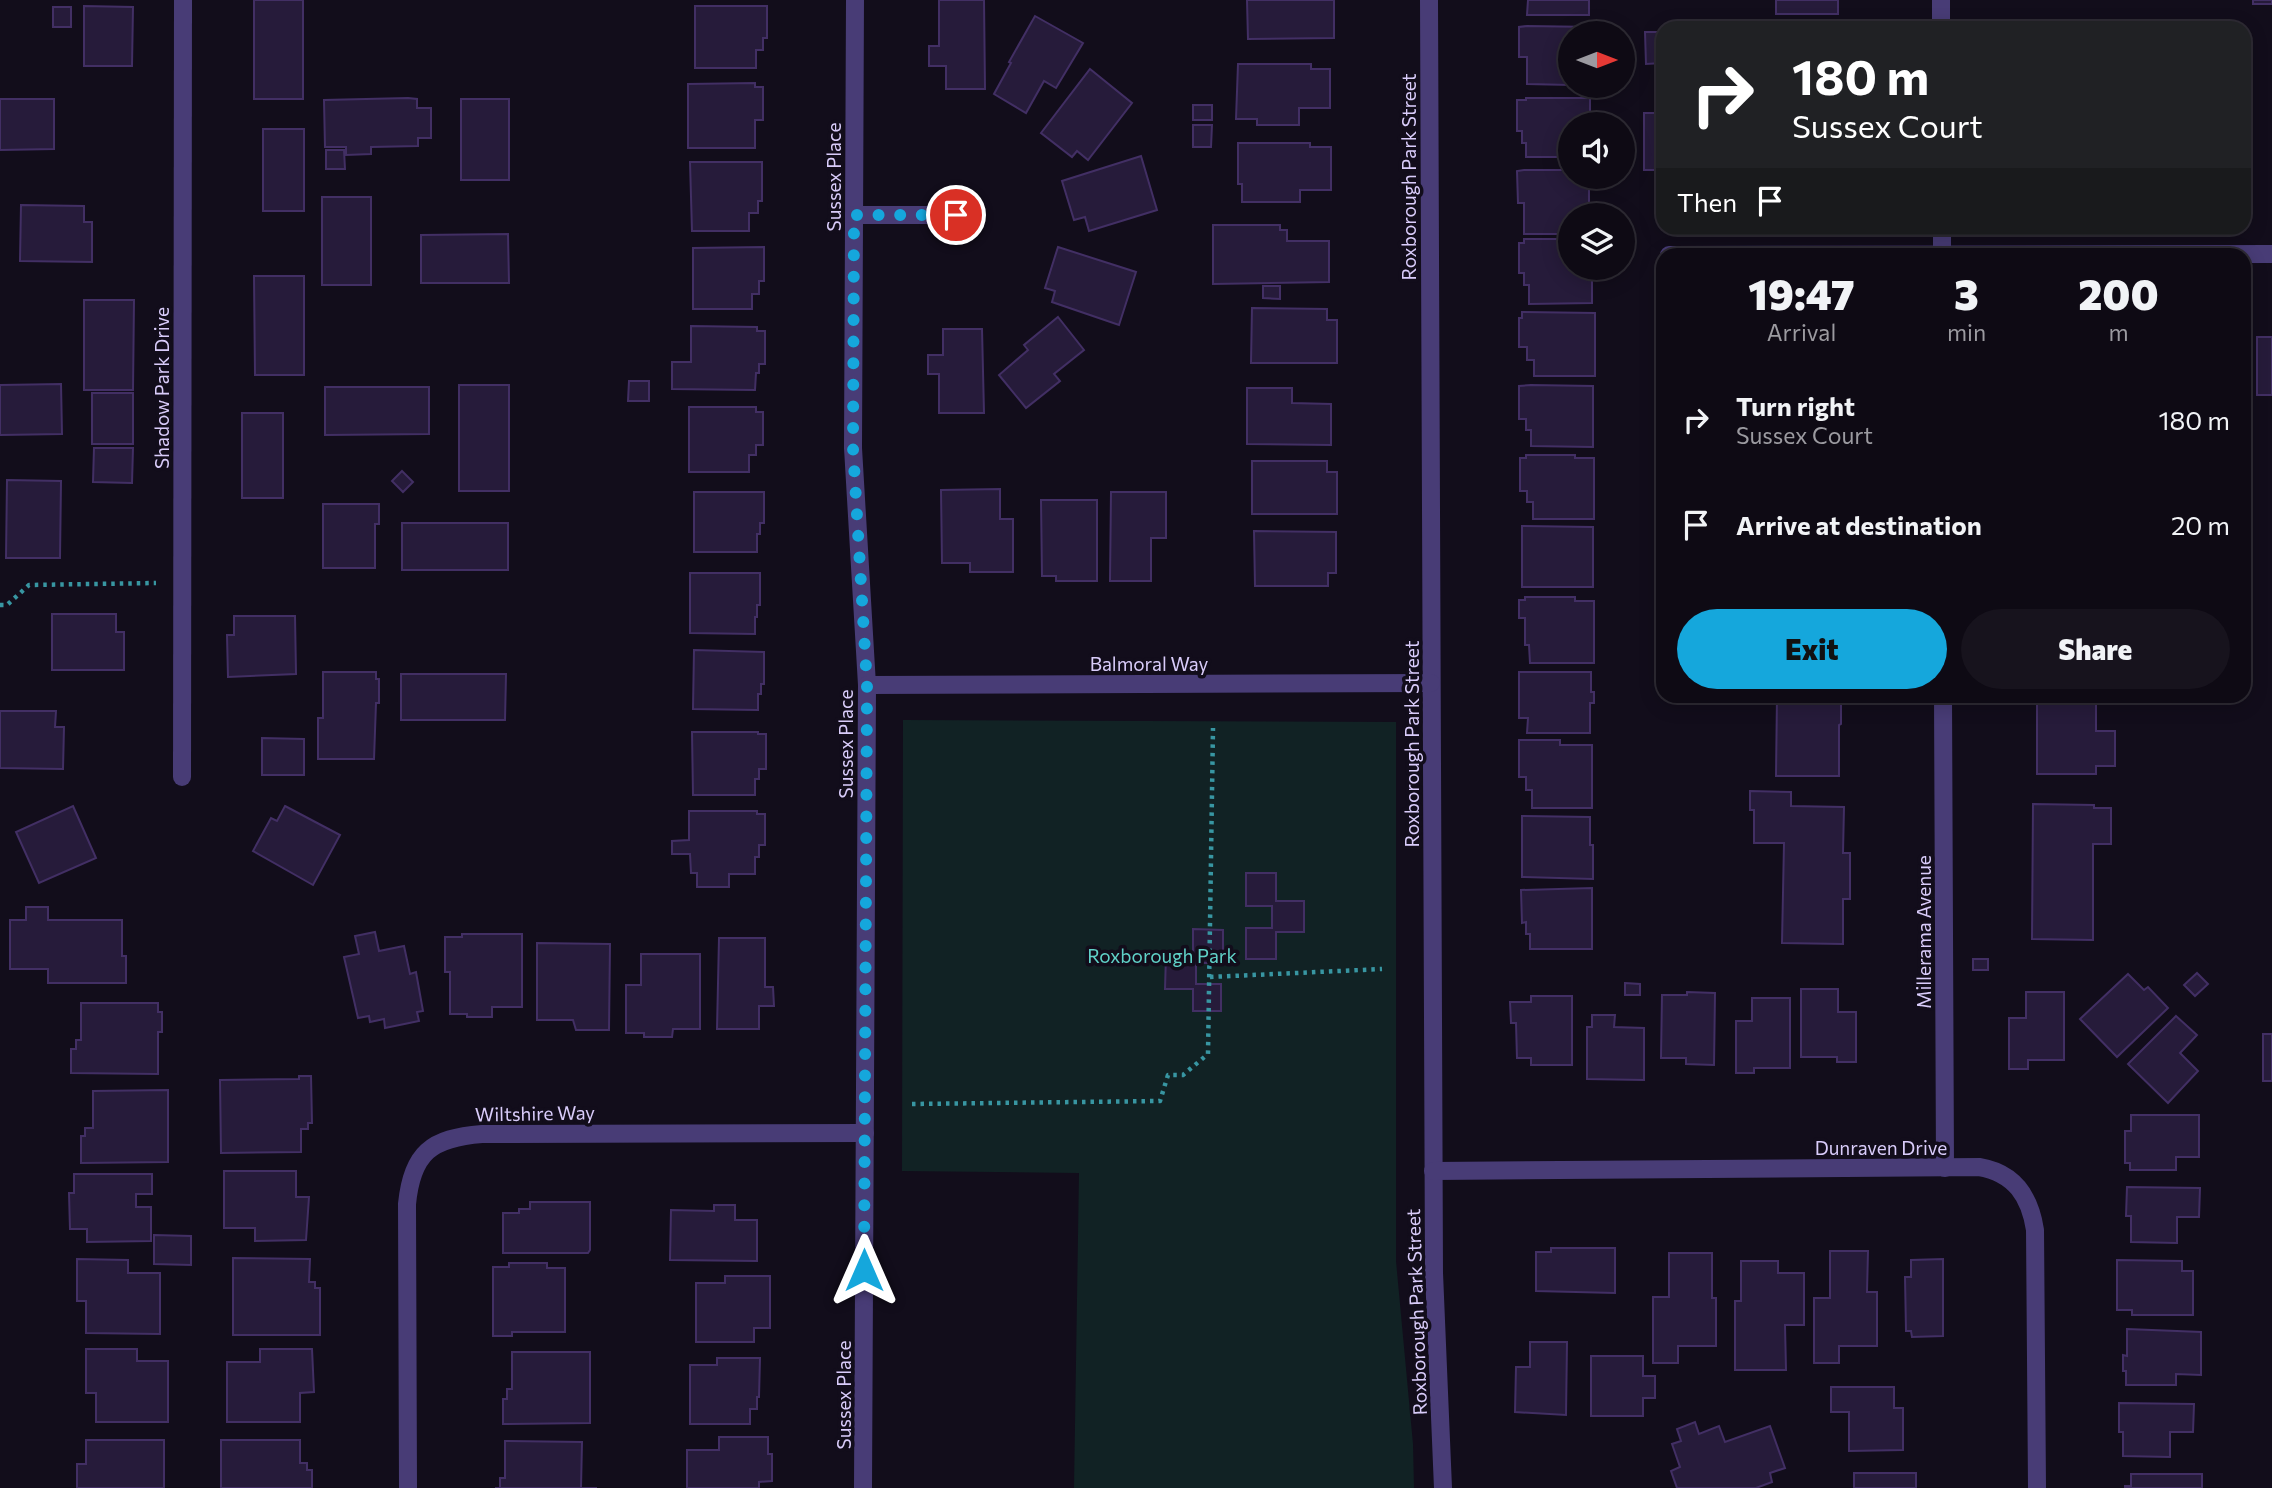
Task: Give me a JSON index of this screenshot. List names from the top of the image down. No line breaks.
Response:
{"streets":{"street":["Sussex Place","Roxborough Park Street","Shadow Park Drive","Balmoral Way","Millerama Avenue","Wiltshire Way","Dunraven Drive"]},"crossings":[["Sussex Place","Balmoral Way"],["Sussex Place","Wiltshire Way"],["Roxborough Park Street","Balmoral Way"],["Roxborough Park Street","Dunraven Drive"],["Millerama Avenue","Dunraven Drive"]],"parks":["Roxborough Park"],"north":"right","page":{"turn":["180 m","Sussex Court"],"then":"Then","eta":["19:47","Arrival","3","min","200","m"],"list":[{"name":"Turn right","note":"Sussex Court","value":"180 m"},{"name":"Arrive at destination","value":"20 m"}],"buttons":["Exit","Share"]}}
